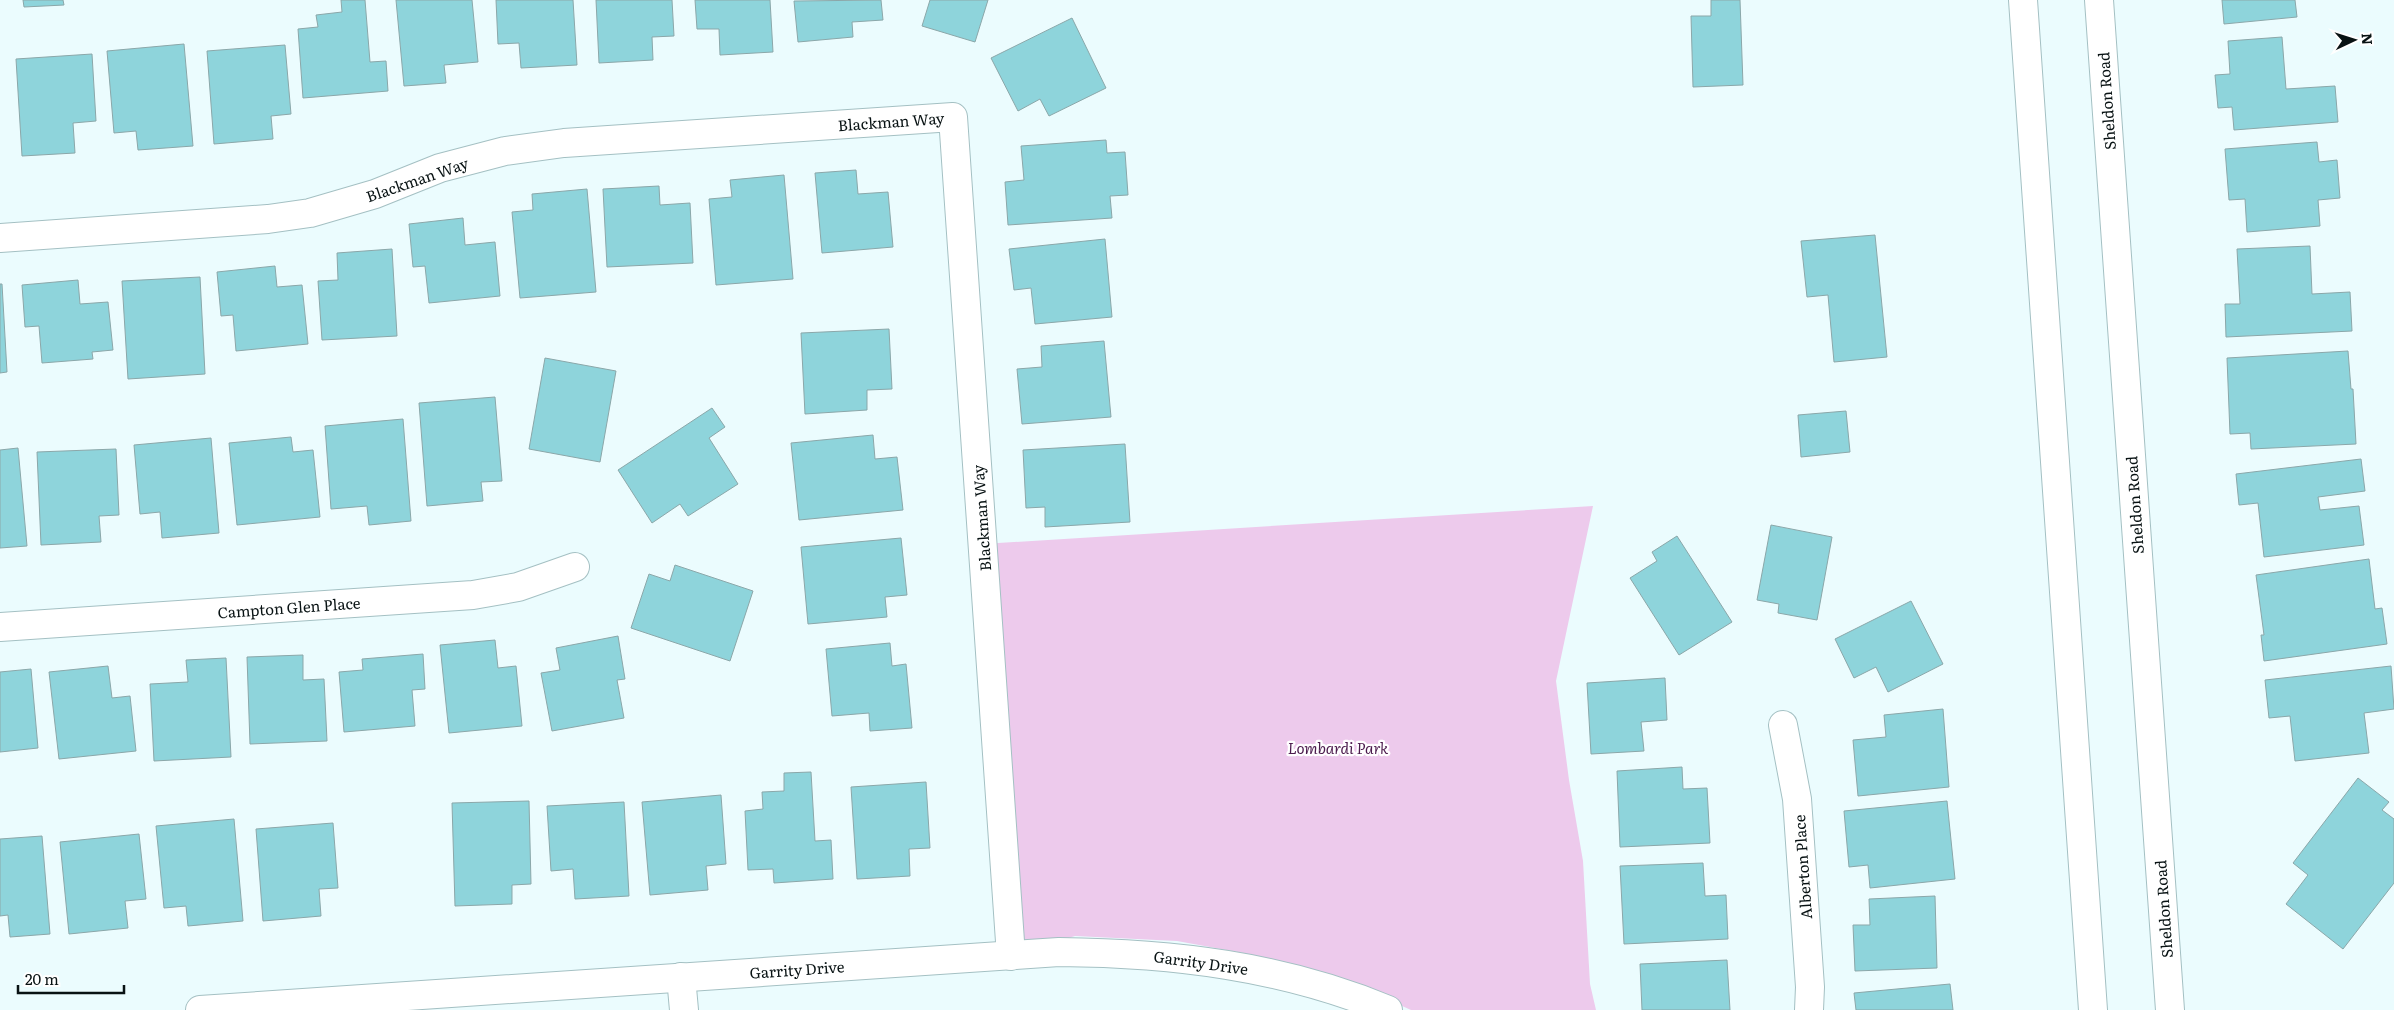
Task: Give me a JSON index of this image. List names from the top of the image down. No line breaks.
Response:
{"streets":{"street":["Sheldon Road","Blackman Way","Campton Glen Place","Alberton Place","Garrity Drive"]},"crossings":[["Blackman Way","Garrity Drive"]],"parks":["Lombardi Park"],"scale_bar":"20 m","north":"right"}
